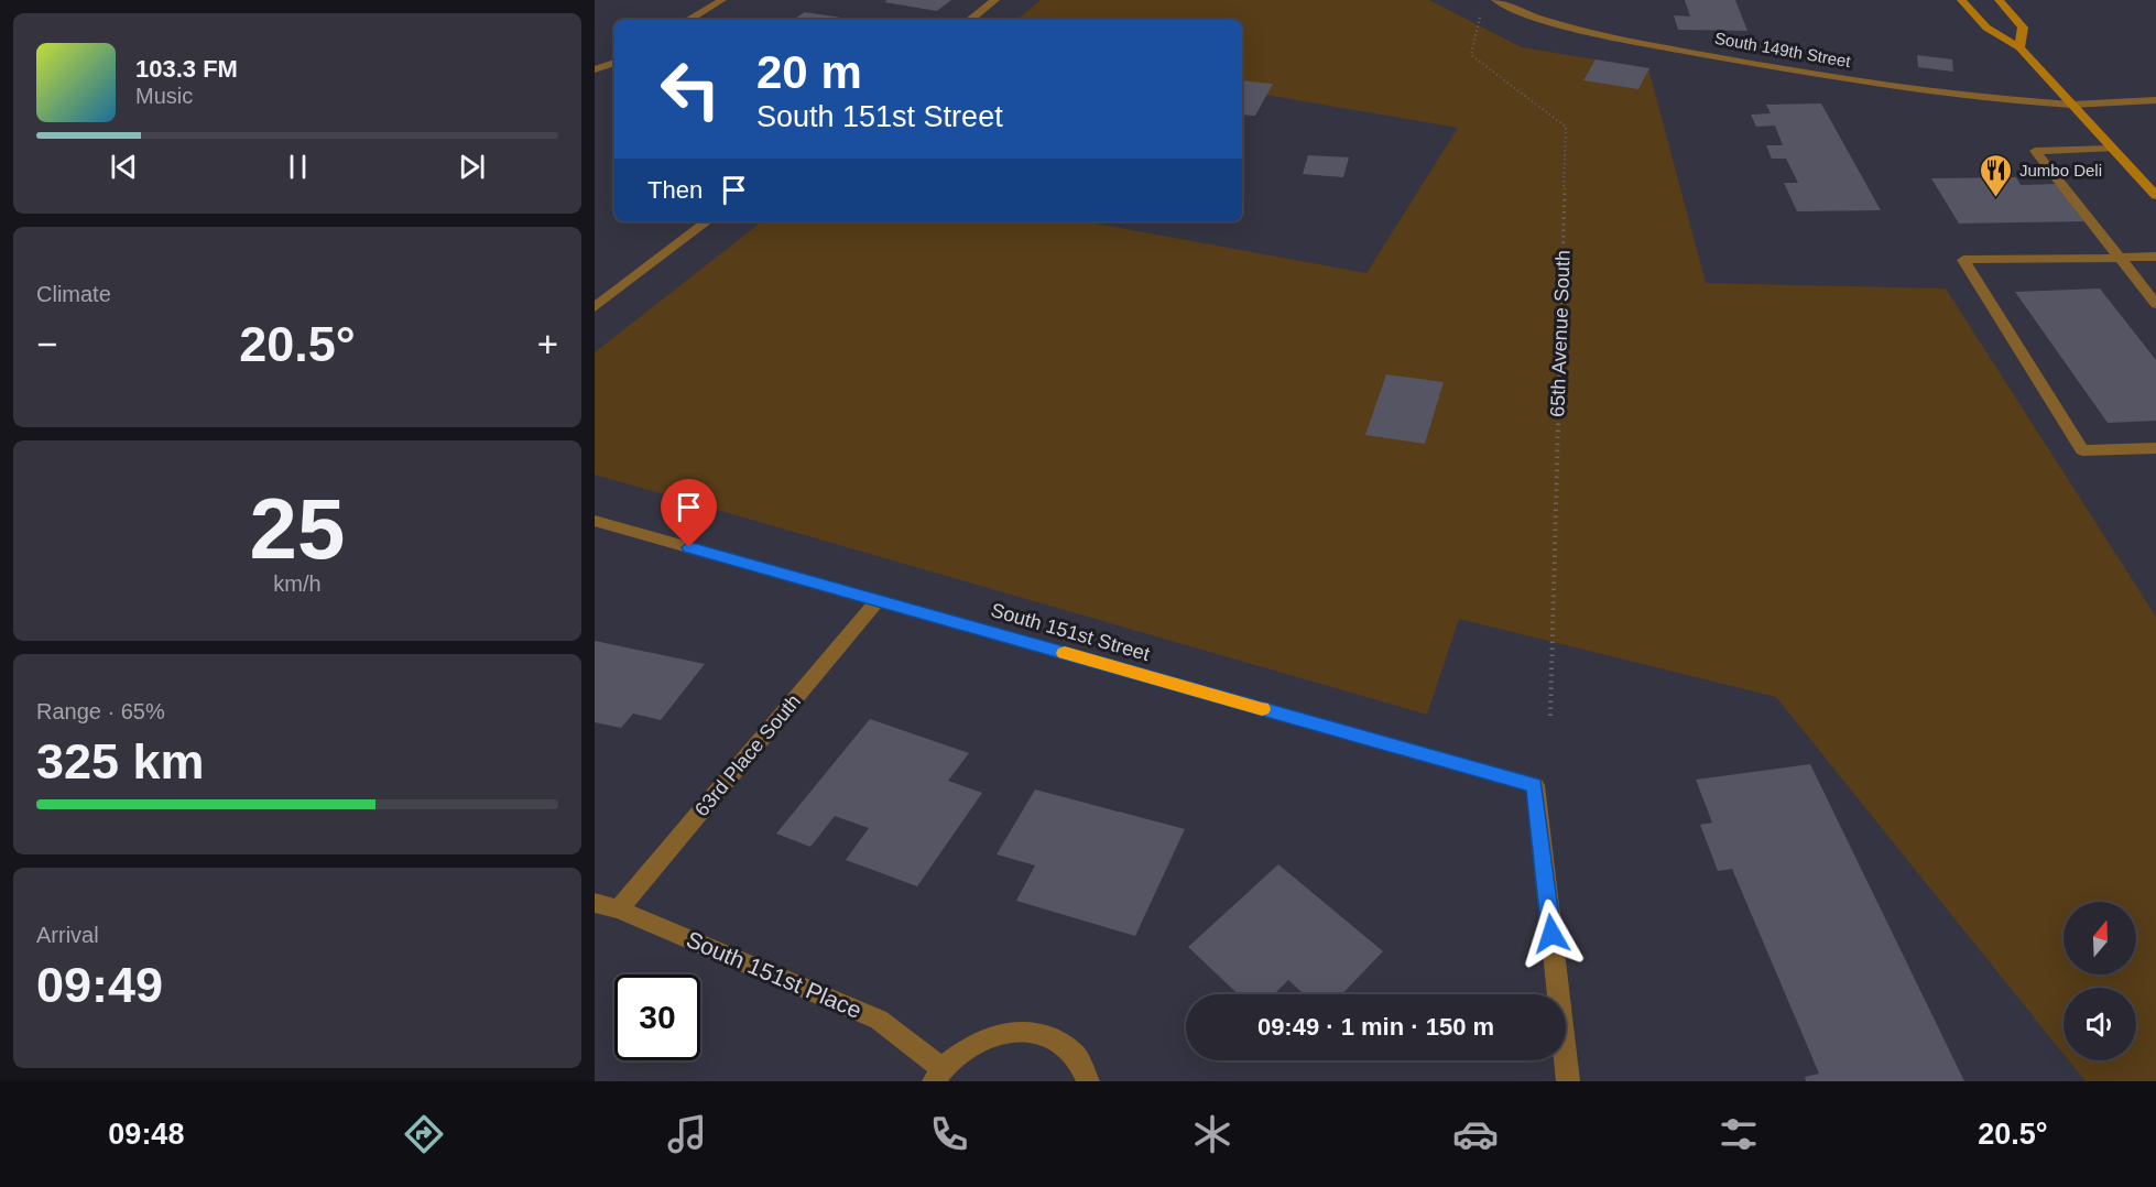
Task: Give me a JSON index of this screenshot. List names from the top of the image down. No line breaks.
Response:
{"streets":{"street":["South 149th Street","South 151st Street","63rd Place South","South 151st Place"],"path":["65th Avenue South"]},"crossings":[["South 151st Street","63rd Place South"],["63rd Place South","South 151st Place"]],"places":{"restaurant":["Jumbo Deli"]},"north":"top","page":{"turn":["20 m","South 151st Street"],"song":["103.3 FM","Music"],"then":"Then","tile":["Climate",["25","km/h"],["Range · 65%","325 km"],["Arrival","09:49"]],"heat":["−","20.5°","+"],"limit":"30","trip":"09:49 · 1 min · 150 m","tabs":["09:48","20.5°"]}}
